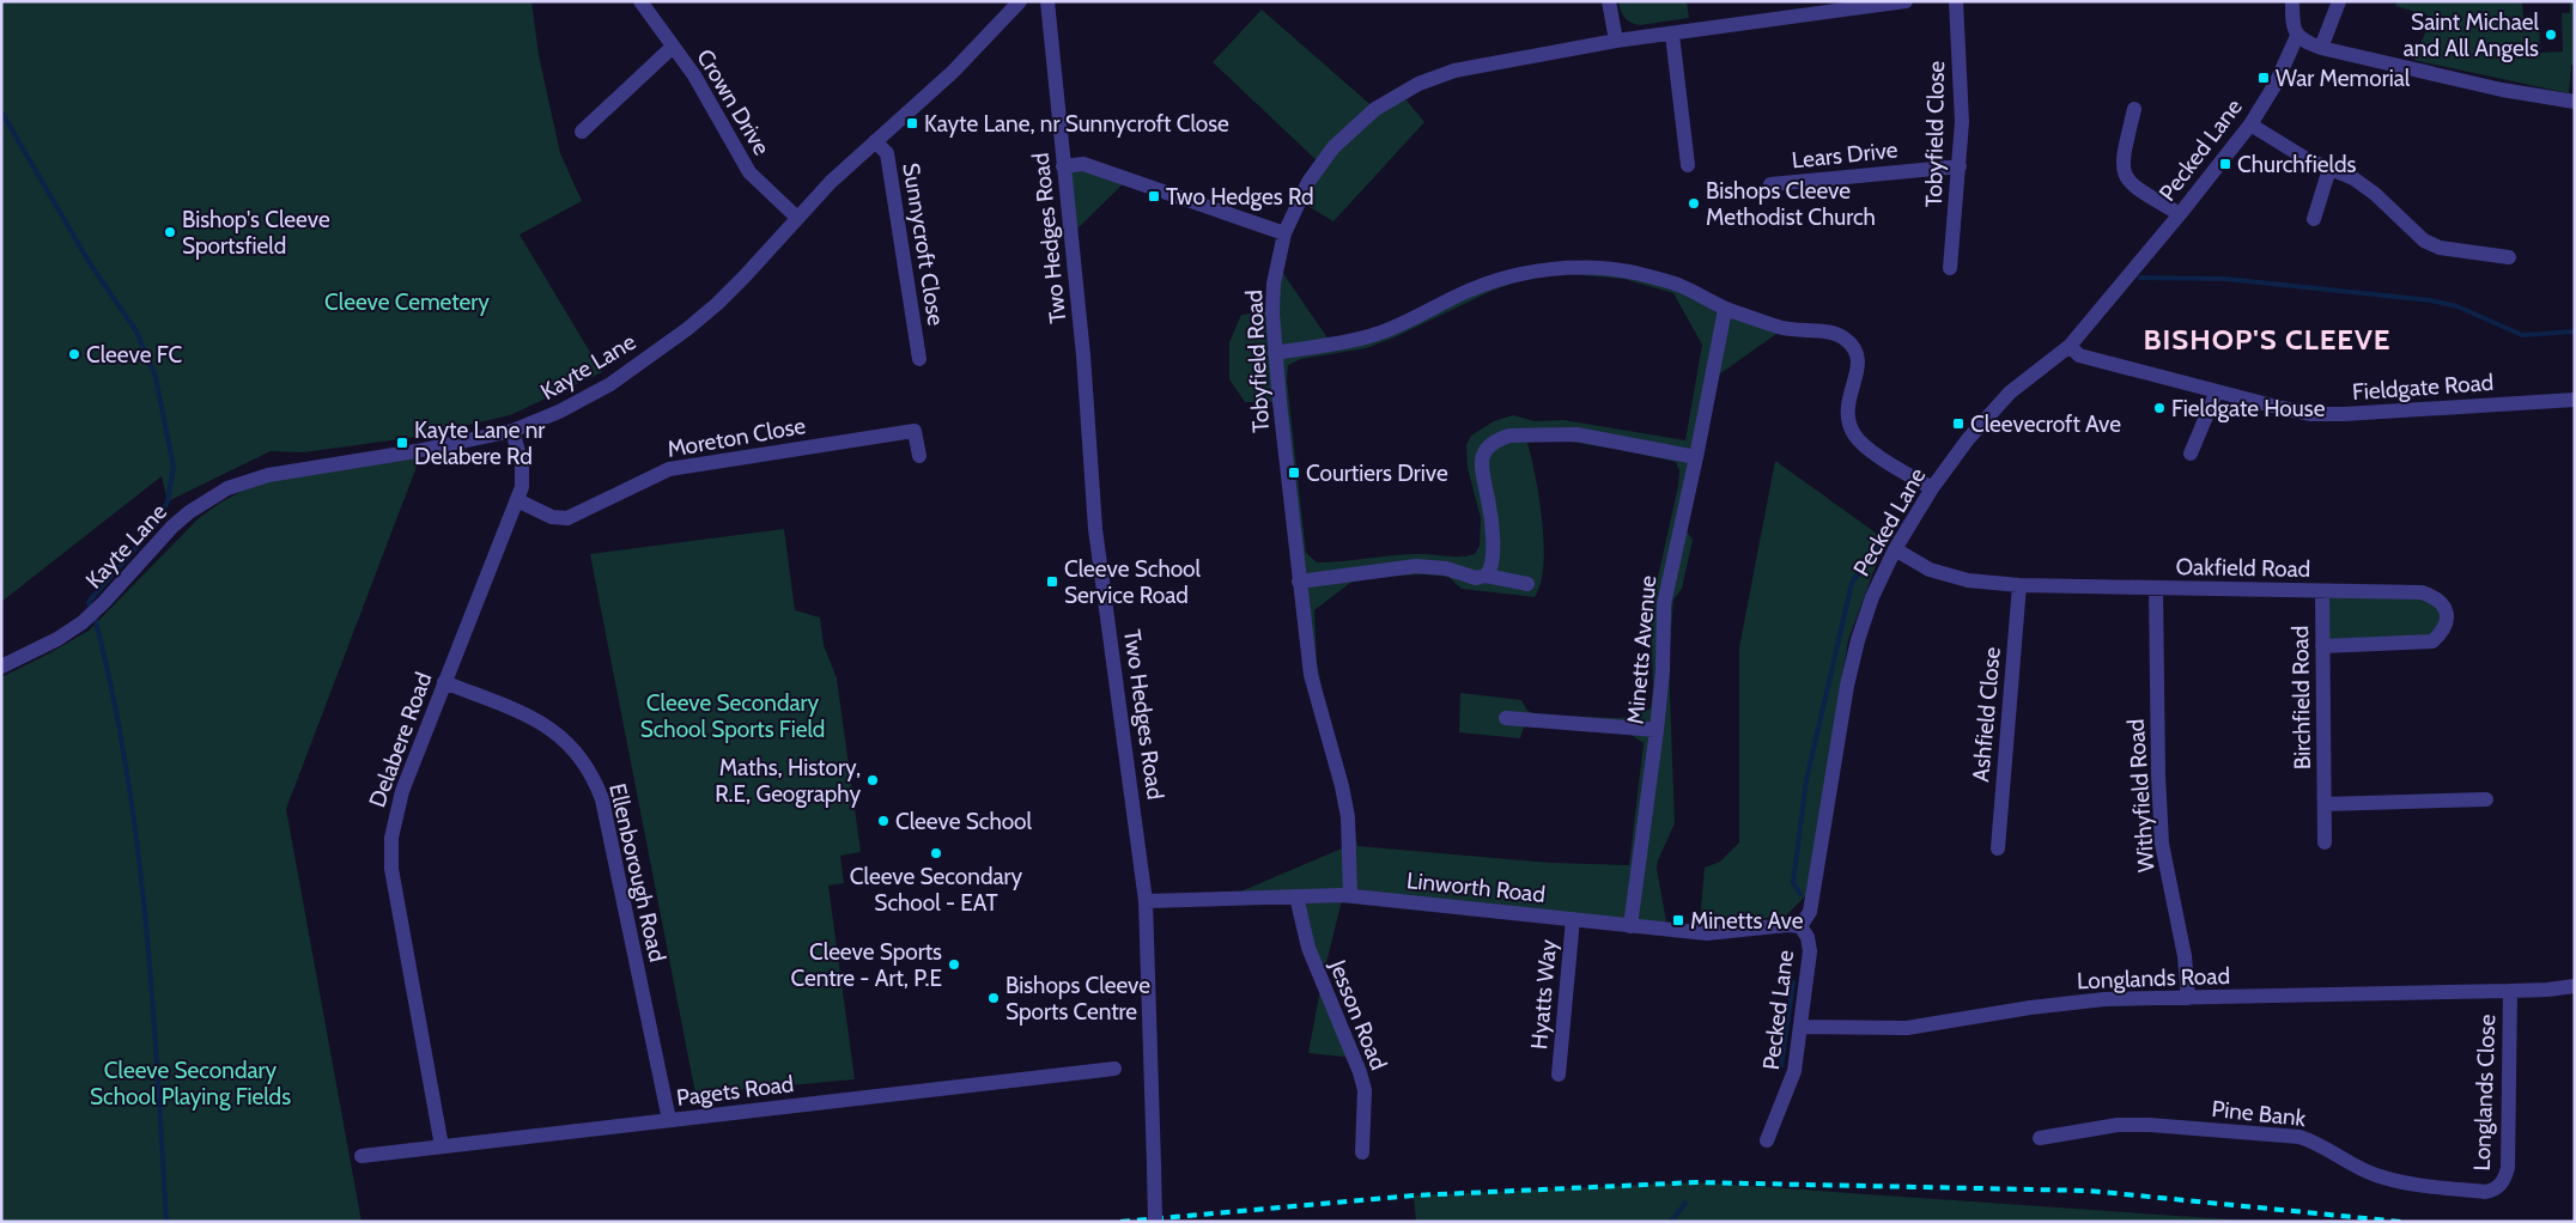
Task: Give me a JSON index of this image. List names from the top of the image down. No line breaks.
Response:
{"streets":{"street":["Crown Drive","Tobyfield Close","Pecked Lane","Lears Drive","Two Hedges Road","Sunnycroft Close","Tobyfield Road","Kayte Lane","Fieldgate Road","Moreton Close","Oakfield Road","Minetts Avenue","Birchfield Road","Ashfield Close","Delabere Road","Withyfield Road","Ellenborough Road","Linworth Road","Longlands Road","Hyatts Way","Jesson Road","Pagets Road","Longlands Close","Pine Bank"]},"crossings":[["Crown Drive","Kayte Lane"],["Tobyfield Close","Lears Drive"],["Pecked Lane","Fieldgate Road"],["Pecked Lane","Oakfield Road"],["Pecked Lane","Linworth Road"],["Pecked Lane","Longlands Road"],["Two Hedges Road","Linworth Road"],["Sunnycroft Close","Kayte Lane"],["Tobyfield Road","Linworth Road"],["Kayte Lane","Delabere Road"],["Moreton Close","Delabere Road"],["Oakfield Road","Birchfield Road"],["Oakfield Road","Ashfield Close"],["Oakfield Road","Withyfield Road"],["Minetts Avenue","Linworth Road"],["Delabere Road","Ellenborough Road"],["Delabere Road","Pagets Road"],["Withyfield Road","Longlands Road"],["Ellenborough Road","Pagets Road"],["Linworth Road","Hyatts Way"],["Linworth Road","Jesson Road"],["Longlands Road","Longlands Close"],["Longlands Close","Pine Bank"]],"districts":["BISHOP'S CLEEVE"],"parks":["Cleeve Cemetery","Cleeve Secondary School Sports Field","Cleeve Secondary School Playing Fields"],"places":{"other":["Saint Michael and All Angels","Bishops Cleeve Methodist Church","Bishop's Cleeve Sportsfield","Cleeve FC","Fieldgate House","Maths, History, R.E, Geography","Cleeve School","Cleeve Secondary School - EAT","Cleeve Sports Centre - Art, P.E","Bishops Cleeve Sports Centre"],"transit":["War Memorial","Kayte Lane, nr Sunnycroft Close","Churchfields","Two Hedges Rd","Cleevecroft Ave","Kayte Lane nr Delabere Rd","Courtiers Drive","Cleeve School Service Road","Minetts Ave"]}}
